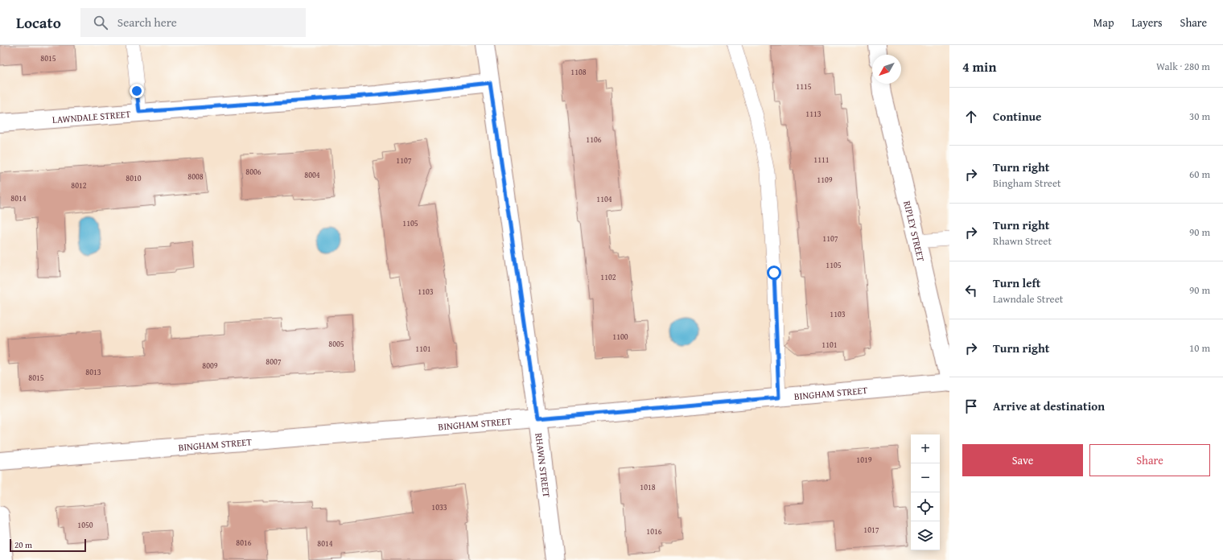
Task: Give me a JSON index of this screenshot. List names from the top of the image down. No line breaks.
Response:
{"streets":{"street":["LAWNDALE STREET","RIPLEY STREET","BINGHAM STREET","RHAWN STREET"]},"crossings":[["LAWNDALE STREET","RHAWN STREET"],["RIPLEY STREET","BINGHAM STREET"],["BINGHAM STREET","RHAWN STREET"]],"house_numbers":["8015","1108","1115","1113","1106","1111","1107","8006","8004","8008","8010","1109","8012","8014","1104","1105","1107","1105","1102","1103","1103","1100","8005","1101","1101","8007","8009","8013","8015","1019","1018","1033","1050","1017","1016","8016","8014"],"scale_bar":"20 m","north":"bottom left","page":{"header":"Locato","search":"Search here","nav":["Map","Layers","Share"],"heading":["4 min","Walk · 280 m"],"list":[["Continue","30 m"],["Turn right","Bingham Street","60 m"],["Turn right","Rhawn Street","90 m"],["Turn left","Lawndale Street","90 m"],["Turn right","10 m"],"Arrive at destination"],"map_buttons":["+","−"],"buttons":["Save","Share"],"scale":"20 m"}}
